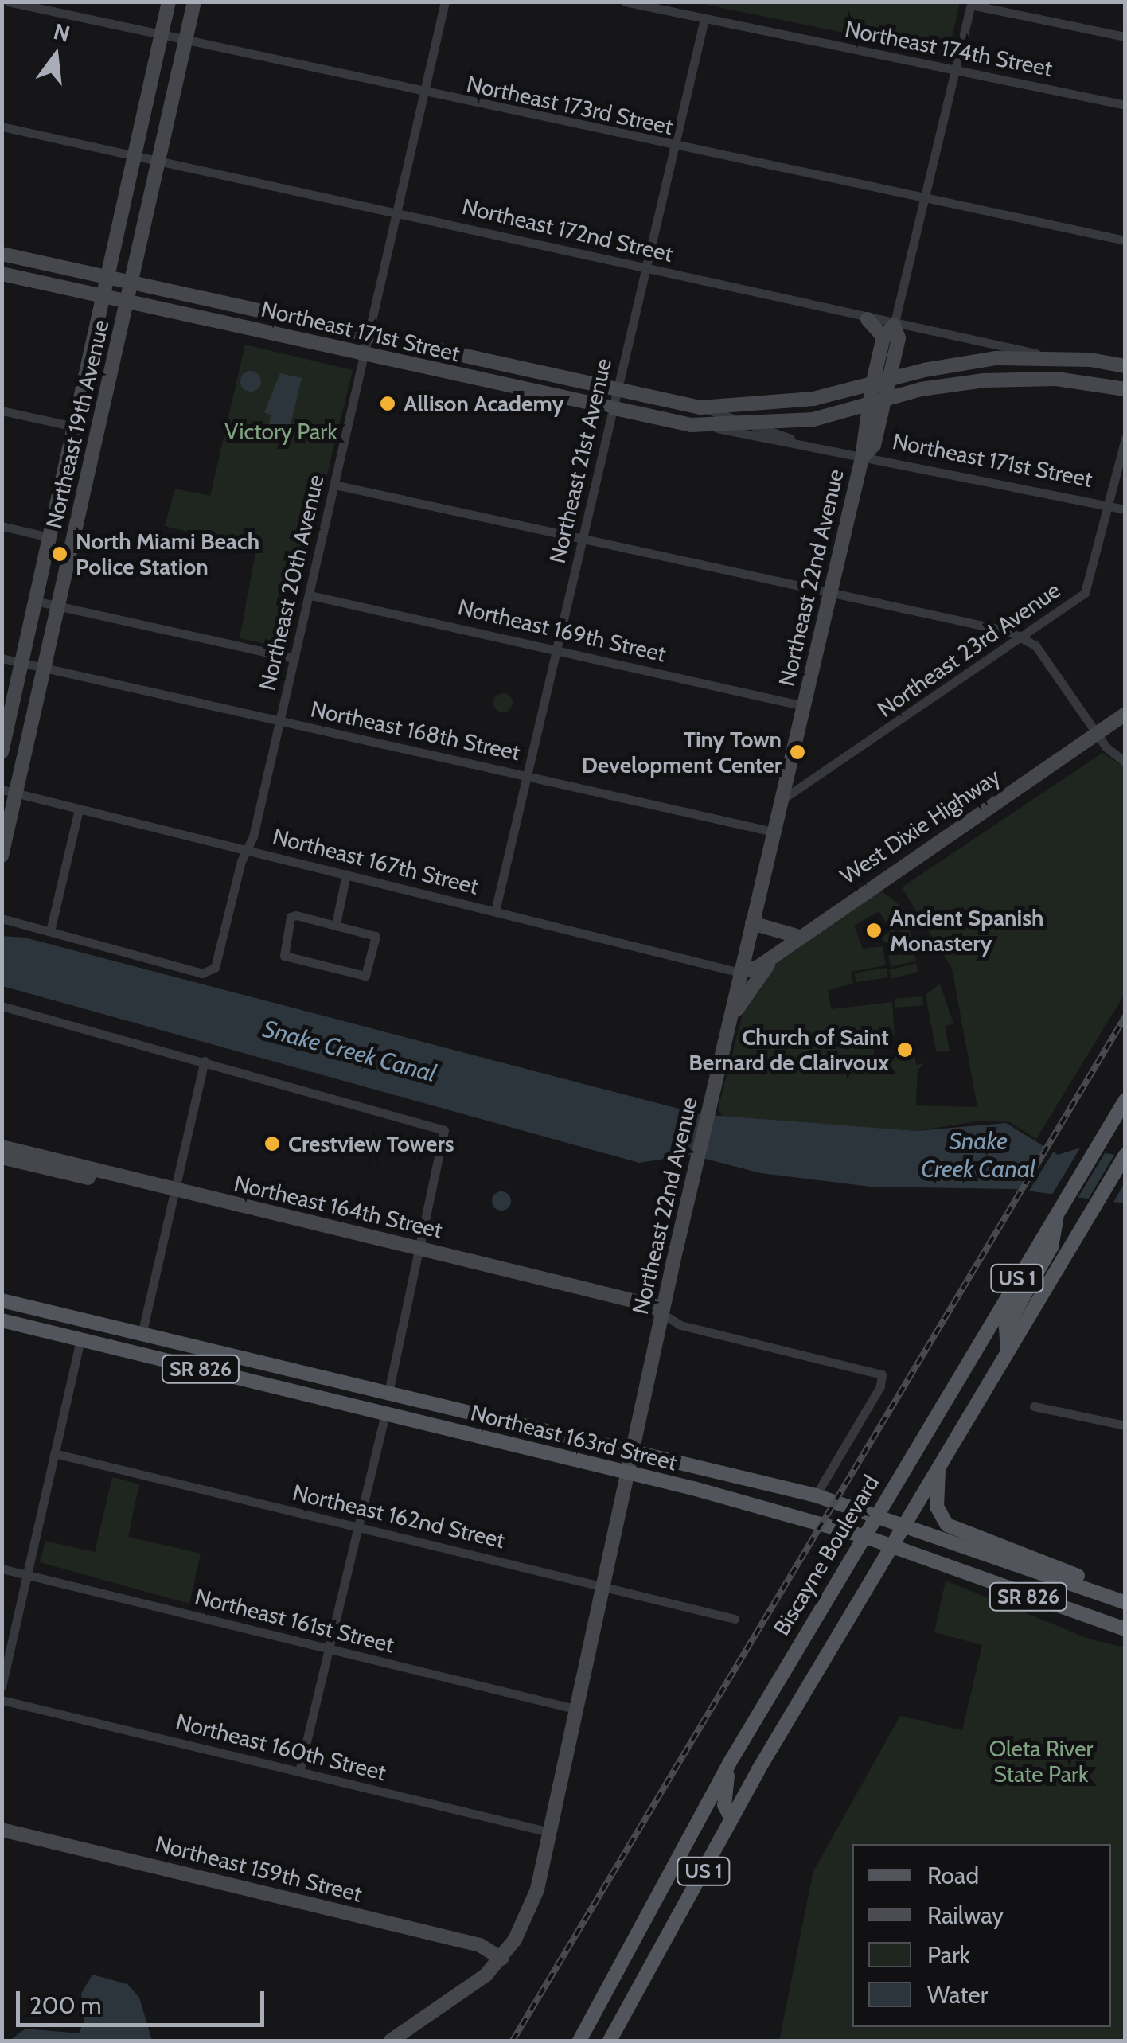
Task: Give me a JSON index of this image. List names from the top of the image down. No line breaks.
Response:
{"streets":{"main road":["US 1","SR 826","Northeast 163rd Street","Biscayne Boulevard"],"street":["Northeast 174th Street","Northeast 173rd Street","Northeast 172nd Street","Northeast 171st Street","Northeast 19th Avenue","Northeast 21st Avenue","Northeast 22nd Avenue","Northeast 20th Avenue","Northeast 169th Street","Northeast 23rd Avenue","Northeast 168th Street","West Dixie Highway","Northeast 167th Street","Northeast 164th Street","Northeast 162nd Street","Northeast 161st Street","Northeast 160th Street","Northeast 159th Street"]},"crossings":[["Northeast 174th Street","Northeast 21st Avenue"],["Northeast 174th Street","Northeast 22nd Avenue"],["Northeast 173rd Street","Northeast 19th Avenue"],["Northeast 173rd Street","Northeast 21st Avenue"],["Northeast 173rd Street","Northeast 22nd Avenue"],["Northeast 173rd Street","Northeast 20th Avenue"],["Northeast 172nd Street","Northeast 171st Street"],["Northeast 172nd Street","Northeast 19th Avenue"],["Northeast 172nd Street","Northeast 21st Avenue"],["Northeast 172nd Street","Northeast 22nd Avenue"],["Northeast 172nd Street","Northeast 20th Avenue"],["Northeast 171st Street","Northeast 19th Avenue"],["Northeast 171st Street","Northeast 21st Avenue"],["Northeast 171st Street","Northeast 22nd Avenue"],["Northeast 171st Street","Northeast 20th Avenue"],["Northeast 171st Street","Northeast 23rd Avenue"],["Northeast 19th Avenue","Northeast 168th Street"],["Northeast 19th Avenue","Northeast 167th Street"],["Northeast 21st Avenue","Northeast 169th Street"],["Northeast 21st Avenue","Northeast 168th Street"],["Northeast 21st Avenue","Northeast 167th Street"],["Northeast 22nd Avenue","Northeast 169th Street"],["Northeast 22nd Avenue","Northeast 23rd Avenue"],["Northeast 22nd Avenue","Northeast 168th Street"],["Northeast 22nd Avenue","West Dixie Highway"],["Northeast 22nd Avenue","Northeast 167th Street"],["Northeast 22nd Avenue","Northeast 164th Street"],["Northeast 22nd Avenue","Northeast 163rd Street"],["Northeast 22nd Avenue","Northeast 162nd Street"],["Northeast 22nd Avenue","Northeast 161st Street"],["Northeast 22nd Avenue","Northeast 160th Street"],["Northeast 22nd Avenue","Northeast 159th Street"],["Northeast 20th Avenue","Northeast 169th Street"],["Northeast 20th Avenue","Northeast 168th Street"],["Northeast 20th Avenue","Northeast 167th Street"],["West Dixie Highway","Northeast 167th Street"],["Northeast 164th Street","Northeast 163rd Street"],["US 1","Northeast 163rd Street"],["Northeast 163rd Street","Biscayne Boulevard"]],"water":["Snake Creek Canal"],"parks":["Victory Park","Oleta River State Park"],"places":["Allison Academy","North Miami Beach Police Station","Tiny Town Development Center","Ancient Spanish Monastery","Church of Saint Bernard de Clairvoux","Crestview Towers"],"legend":["Road","Railway","Park","Water"],"scale_bar":"200 m","north":"top"}
